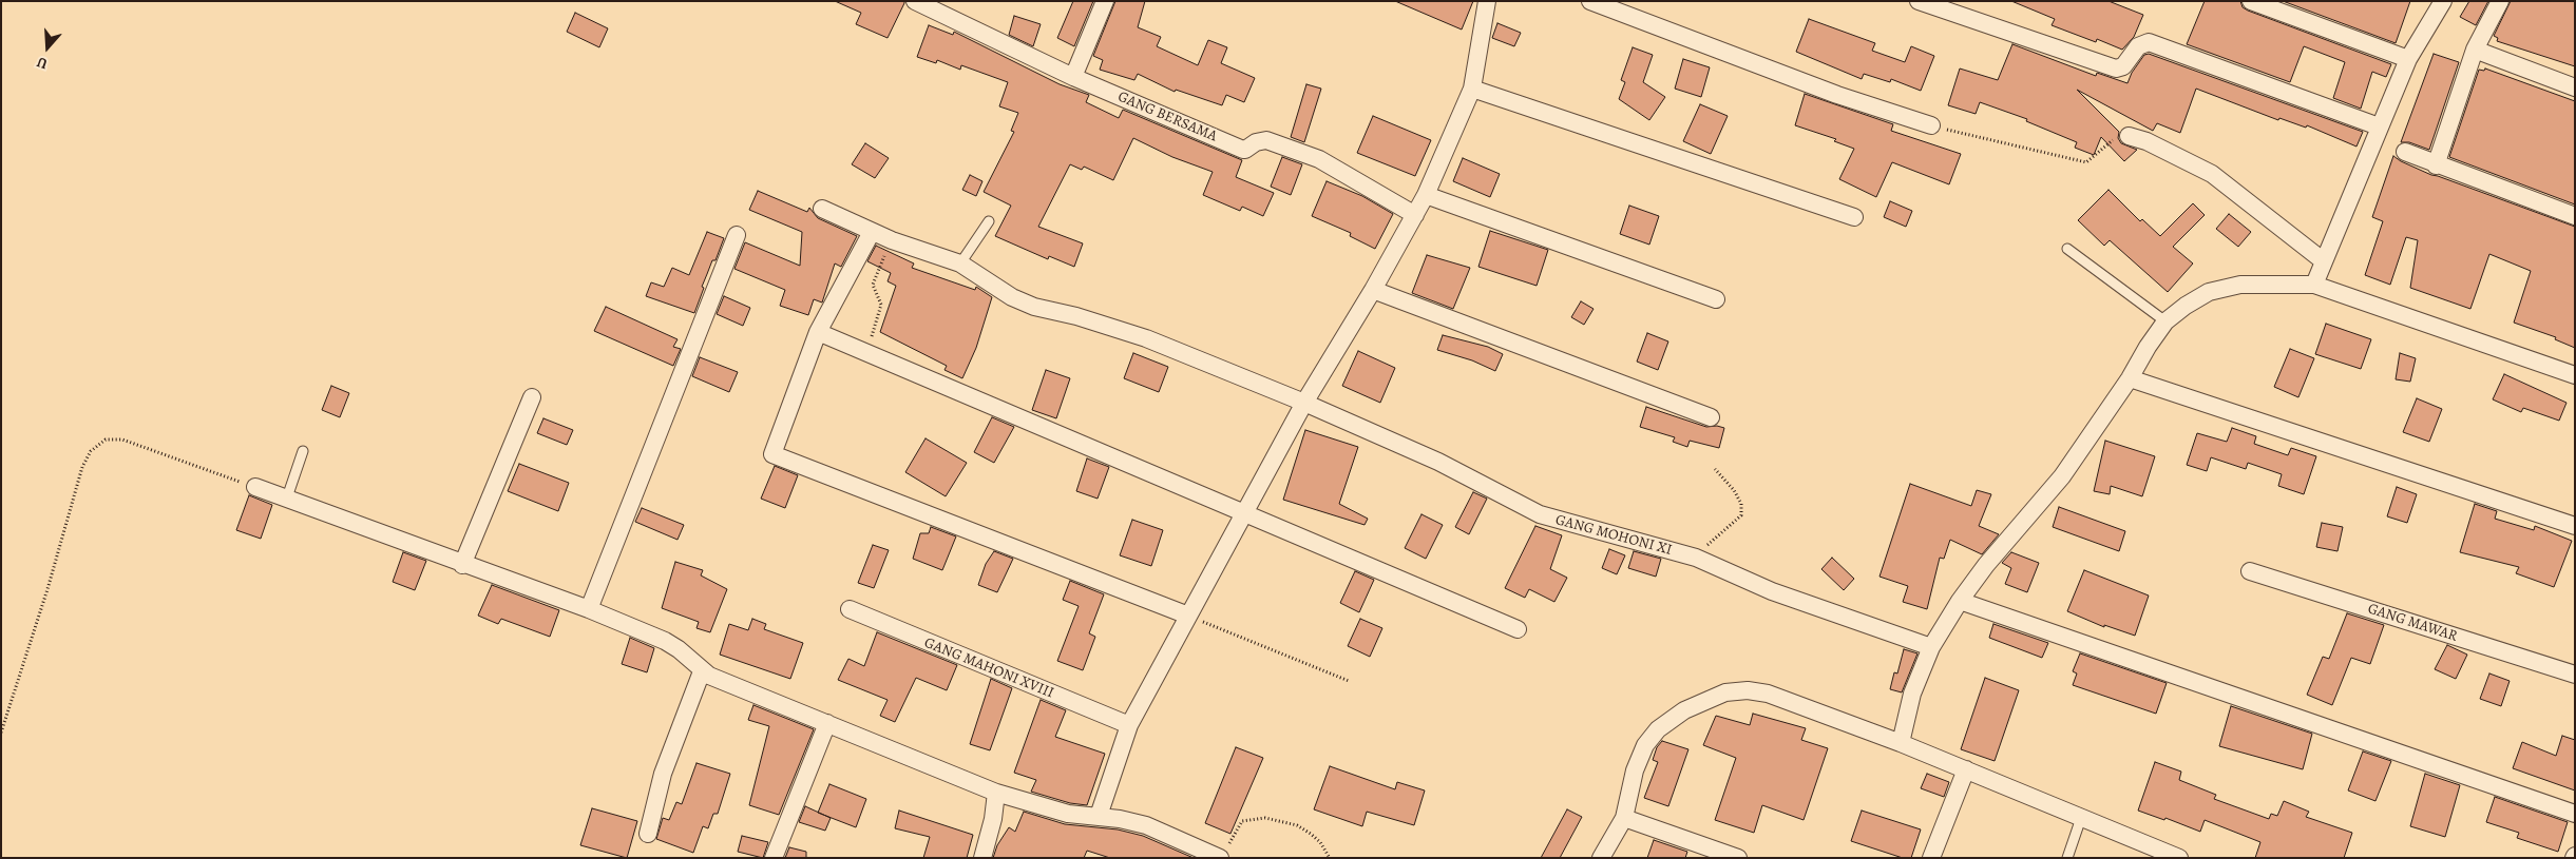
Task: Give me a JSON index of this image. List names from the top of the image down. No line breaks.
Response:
{"streets":{"street":["GANG BERSAMA","GANG MOHONI XI","GANG MAWAR","GANG MAHONI XVIII"]},"north":"bottom"}
